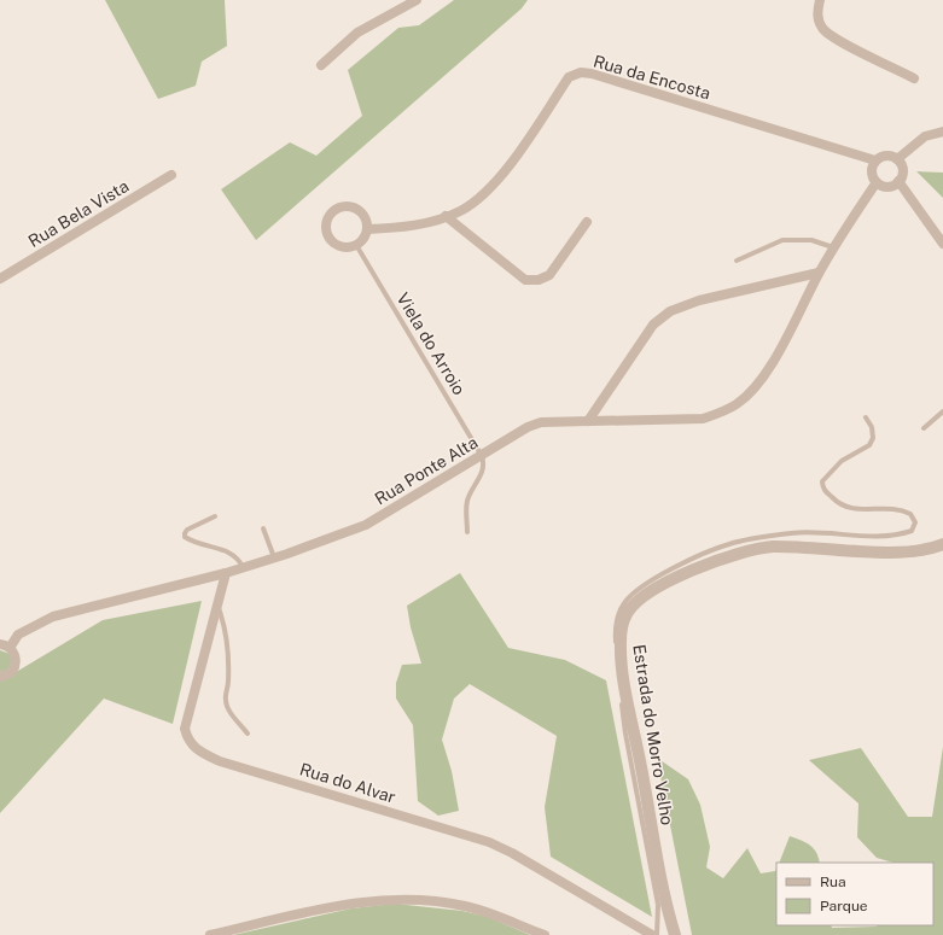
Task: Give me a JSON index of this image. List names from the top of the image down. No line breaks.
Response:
{"streets":{"street":["Rua da Encosta","Rua Bela Vista","Rua Ponte Alta","Estrada do Morro Velho","Rua do Alvar"],"lane":["Viela do Arroio"]},"crossings":[["Rua da Encosta","Viela do Arroio"],["Rua da Encosta","Rua Ponte Alta"],["Viela do Arroio","Rua Ponte Alta"],["Rua Ponte Alta","Rua do Alvar"]],"legend":["Rua","Parque"]}
